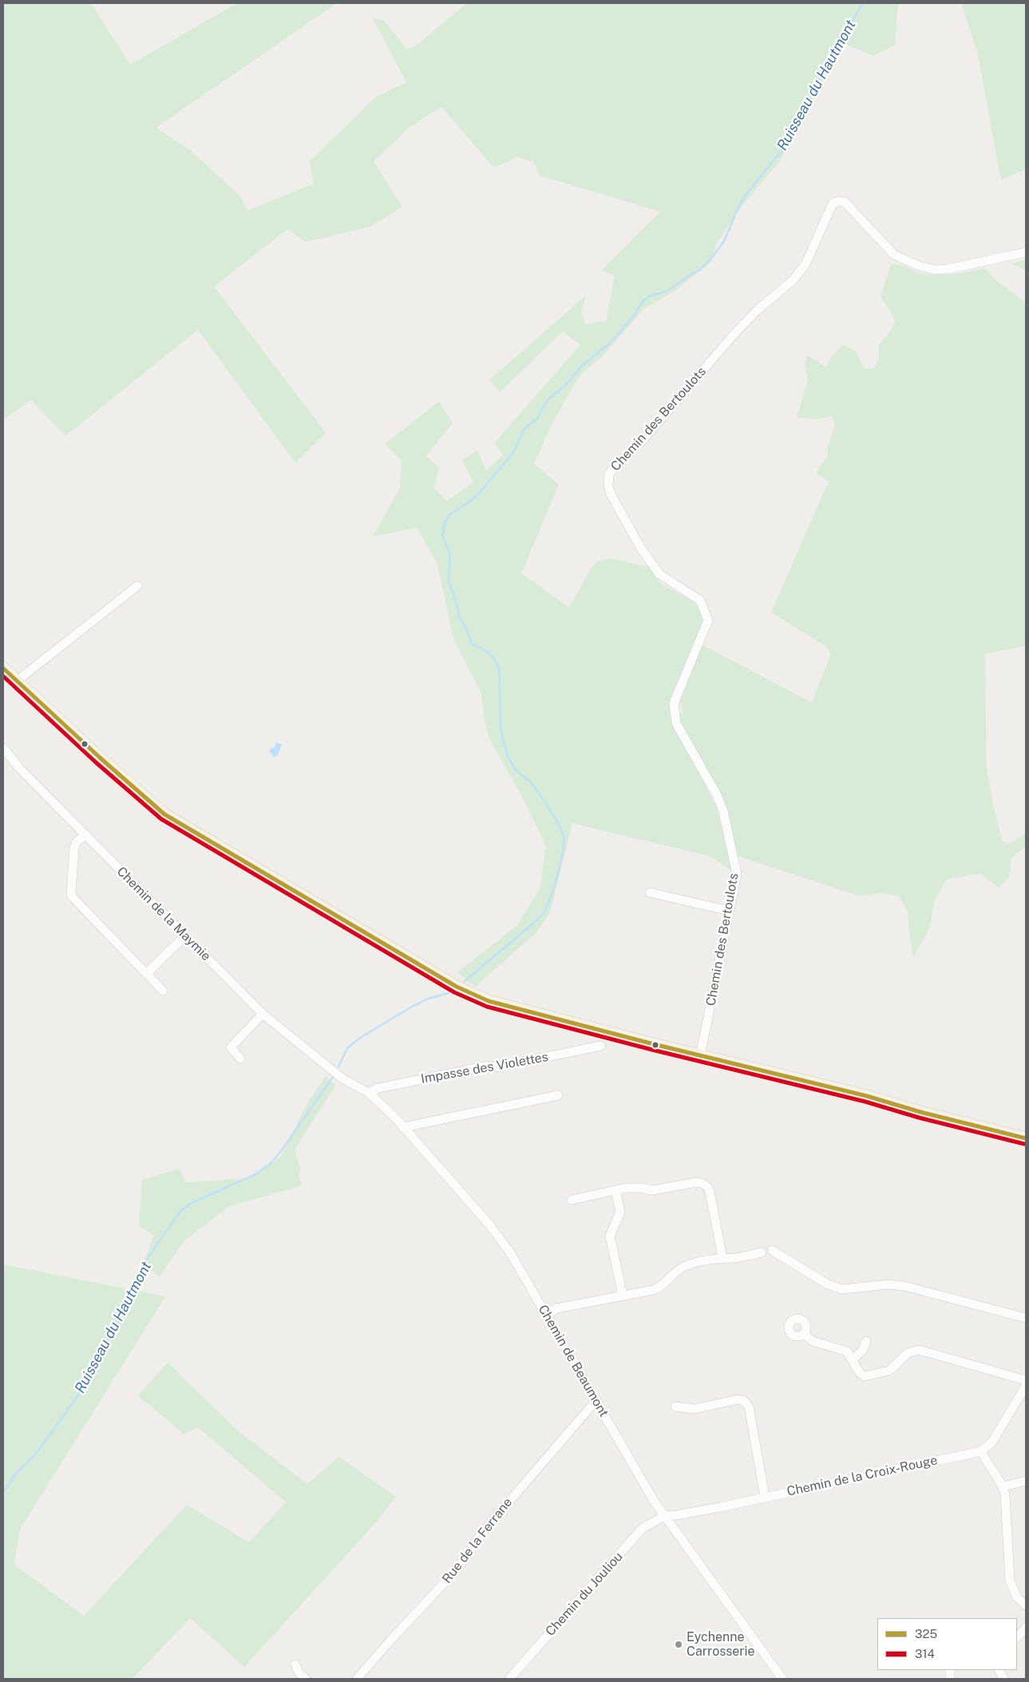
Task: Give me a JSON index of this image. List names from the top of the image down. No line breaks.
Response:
{"streets":{"street":["Chemin des Bertoulots","Chemin de la Maymie","Impasse des Violettes","Chemin de Beaumont","Chemin de la Croix-Rouge","Rue de la Ferrane","Chemin du Jouliou"]},"crossings":[["Chemin de la Maymie","Chemin de Beaumont"],["Impasse des Violettes","Chemin de Beaumont"],["Chemin de Beaumont","Chemin de la Croix-Rouge"],["Chemin de Beaumont","Rue de la Ferrane"],["Chemin de Beaumont","Chemin du Jouliou"],["Chemin de la Croix-Rouge","Chemin du Jouliou"]],"water":["Ruisseau du Hautmont"],"places":["Eychenne Carrosserie"],"lines":["transit line 325","transit line 314"],"legend":["325","314"]}
